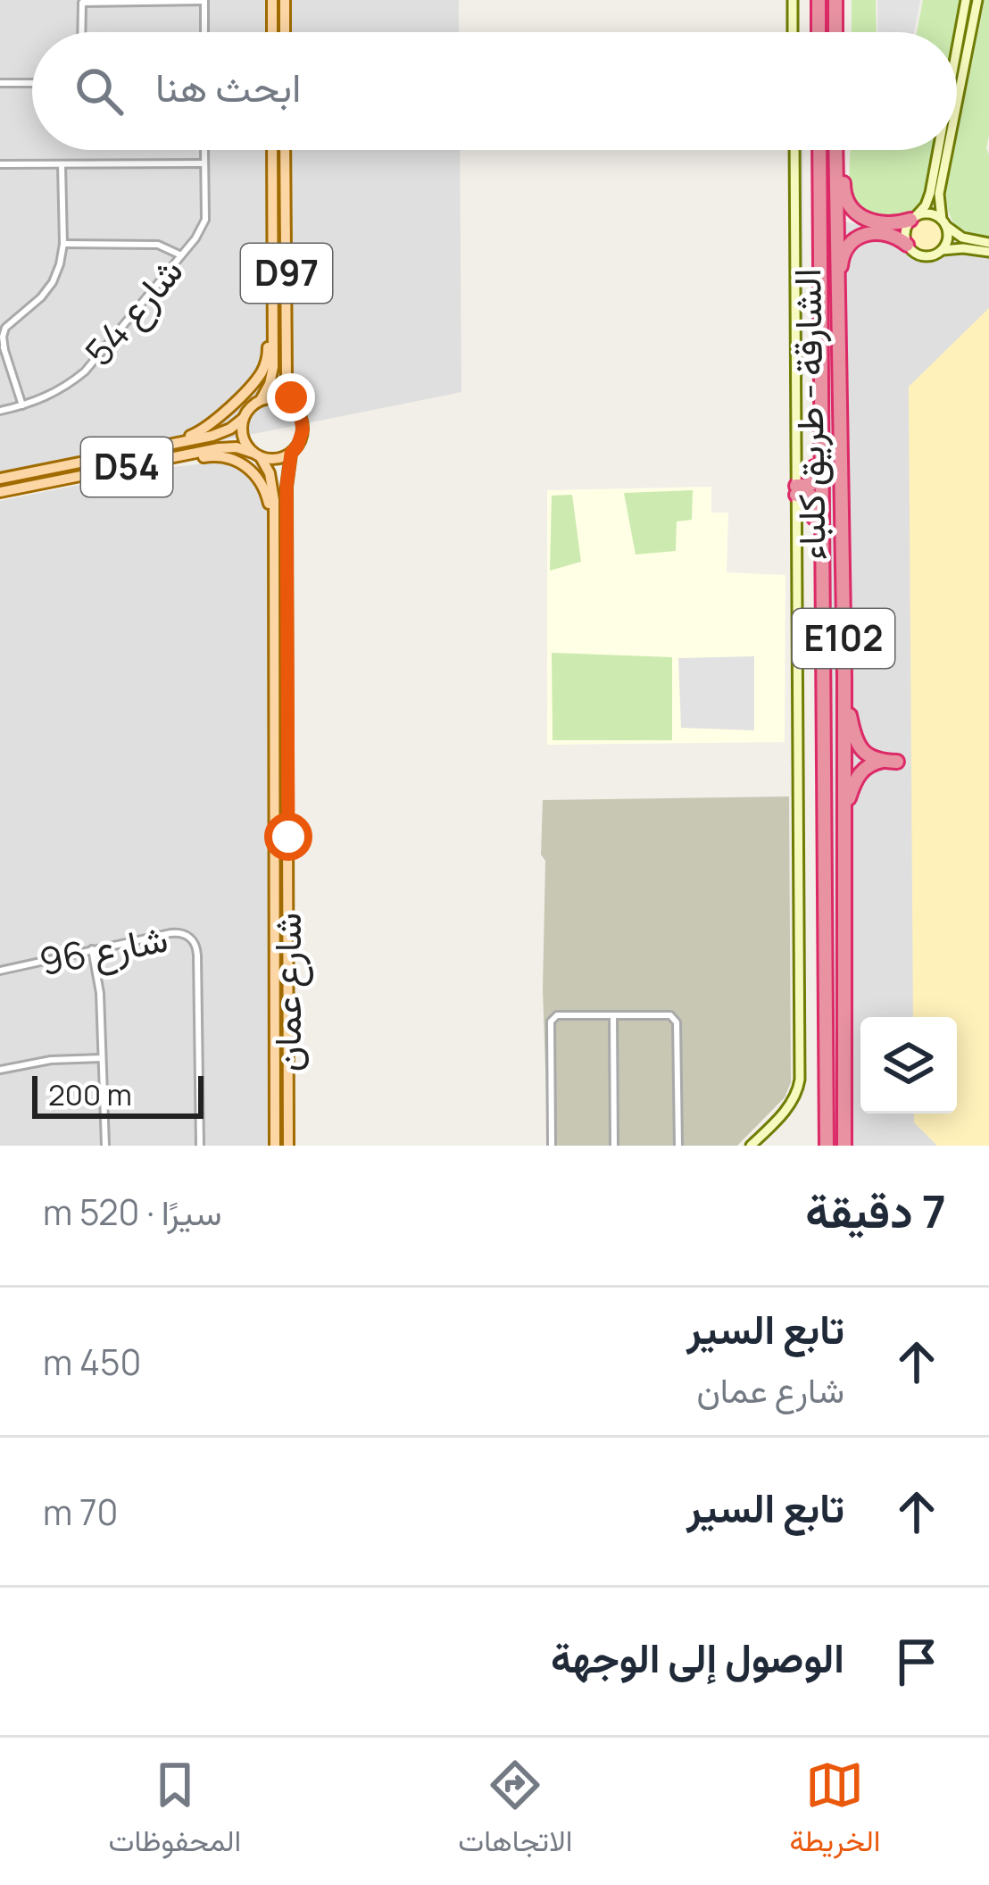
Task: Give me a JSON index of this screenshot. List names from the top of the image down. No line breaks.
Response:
{"streets":{"highway":["الشارقة - طريق كلباء","E102"],"main road":["D97","D54","شارع عمان"],"street":["شارع 54","شارع 96"]},"crossings":[["D97","D54"],["D97","شارع عمان"],["D54","شارع عمان"]],"scale_bar":"200 m","page":{"search":"ابحث هنا","scale":"200 m","heading":["7 دقيقة","سيرًا · 520 m"],"list":[["تابع السير","شارع عمان","450 m"],["تابع السير","70 m"],"الوصول إلى الوجهة"],"nav":["الخريطة","الاتجاهات","المحفوظات"]}}
